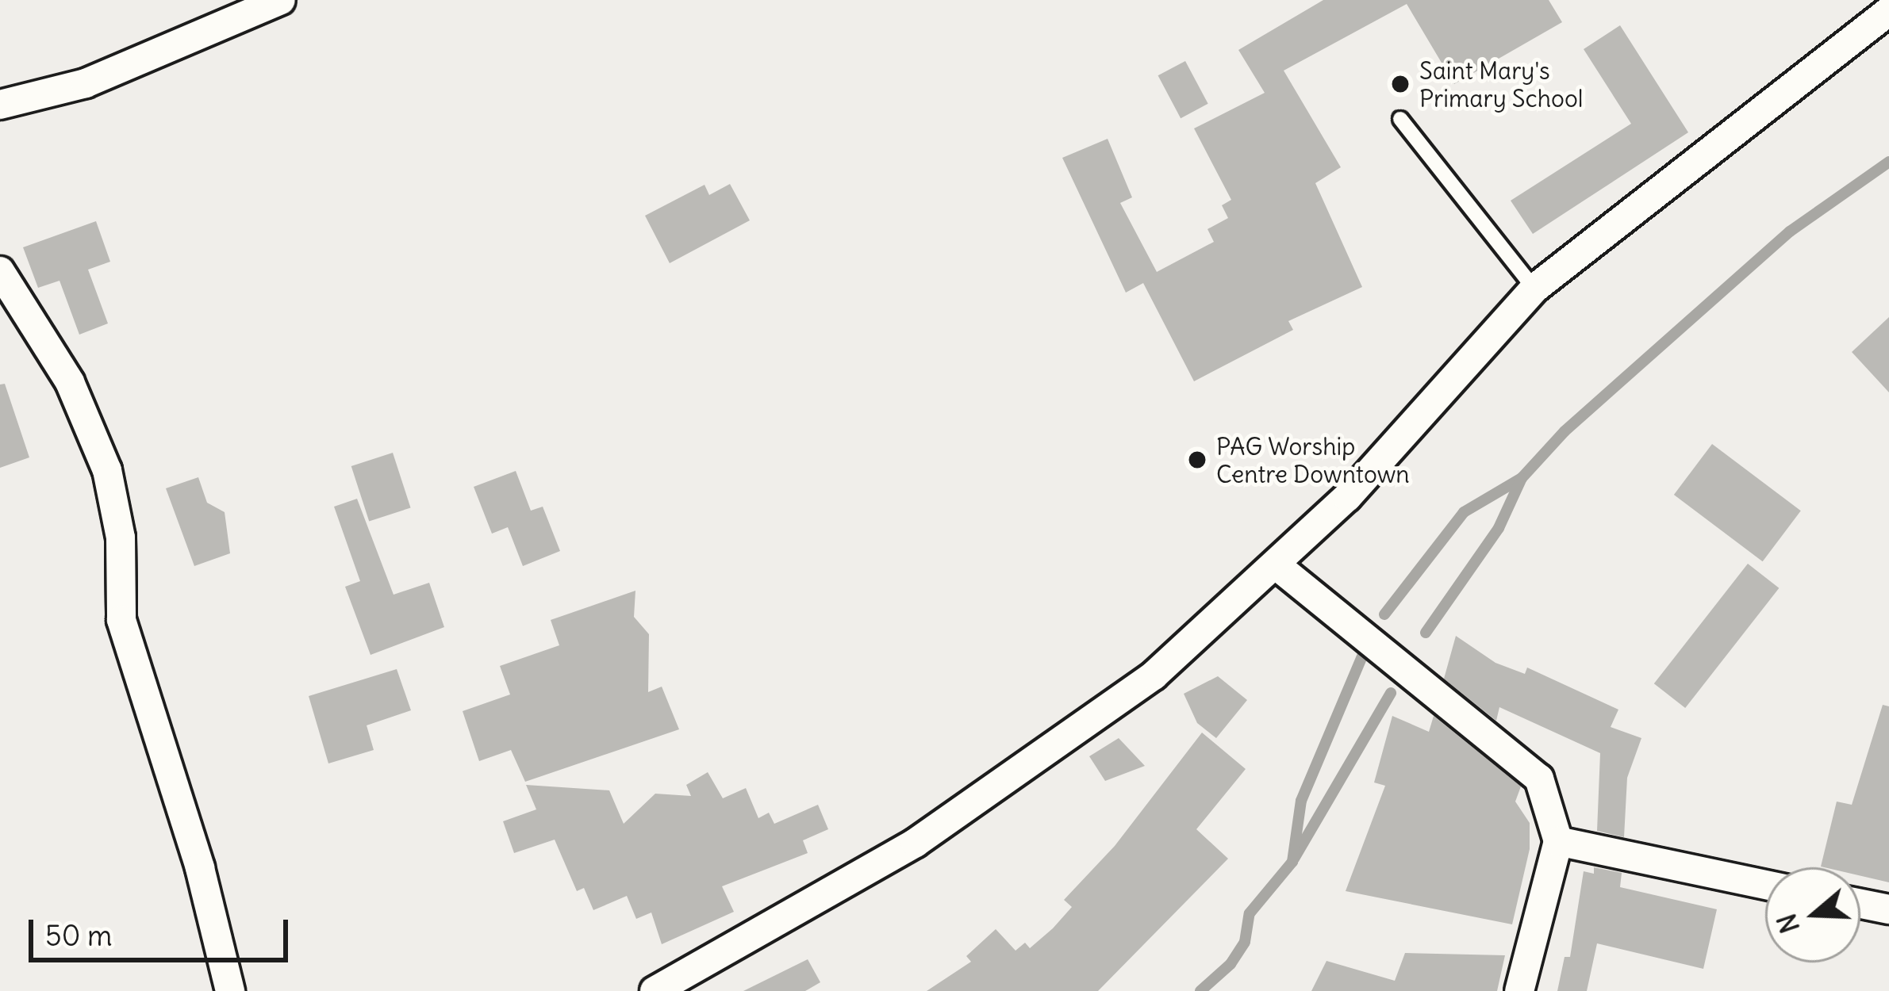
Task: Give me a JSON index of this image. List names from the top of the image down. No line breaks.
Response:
{"places":["Saint Mary's Primary School","PAG Worship Centre Downtown"],"scale_bar":"50 m","north":"left"}
